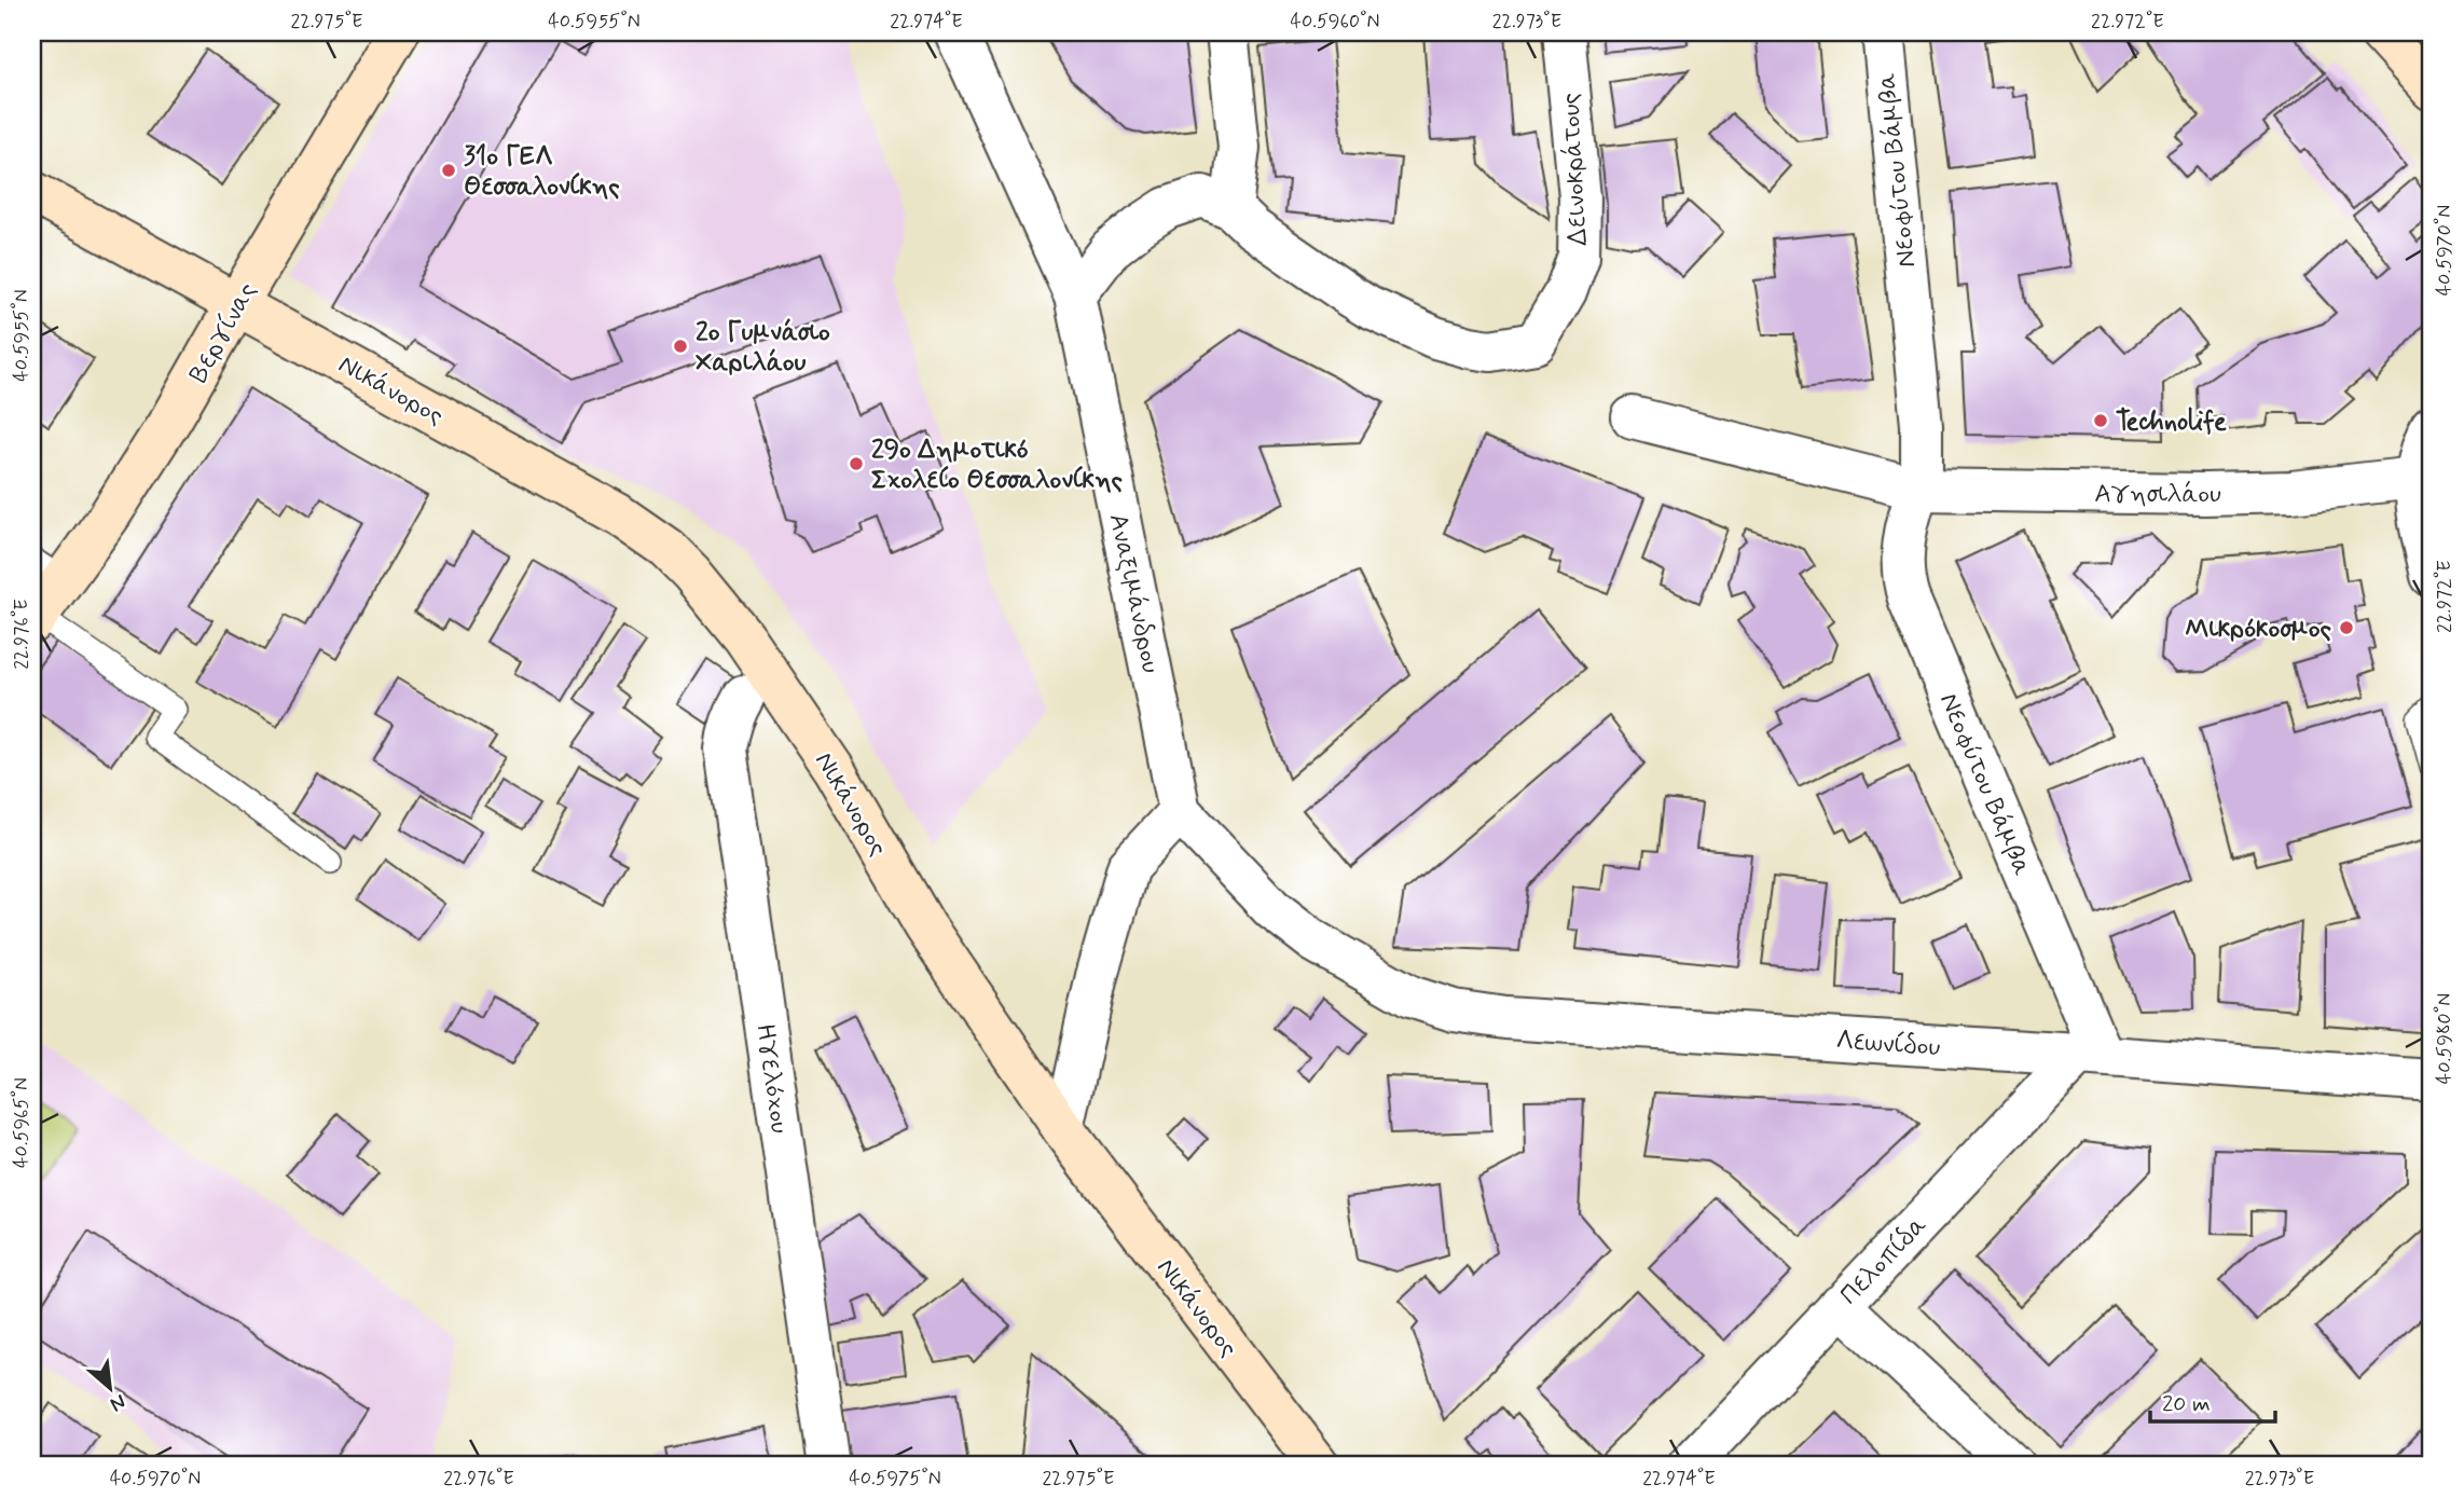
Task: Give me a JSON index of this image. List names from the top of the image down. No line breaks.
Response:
{"streets":{"street":["Δεινοκράτους","Νεοφύτου Βάμβα","Βεργίνας","Νικάνορος","Αγησιλάου","Αναξιμάνδρου","Λεωνίδου","Ηγελόχου","Πελοπίδα"]},"crossings":[["Νεοφύτου Βάμβα","Αγησιλάου"],["Νεοφύτου Βάμβα","Λεωνίδου"],["Νεοφύτου Βάμβα","Πελοπίδα"],["Βεργίνας","Νικάνορος"],["Αναξιμάνδρου","Λεωνίδου"],["Λεωνίδου","Πελοπίδα"]],"places":["31ο ΓΕΛ Θεσσαλονίκης","2ο Γυμνάσιο Χαριλάου","Technolife","29ο Δημοτικό Σχολείο Θεσσαλονίκης","Μικρόκοσμος"],"scale_bar":"20 m","north":"bottom right","coordinates":["22.975°E","40.5955°N","22.974°E","40.5960°N","22.973°E","22.972°E","40.5970°N","22.976°E","40.5980°N","40.5965°N","40.5975°N"]}
